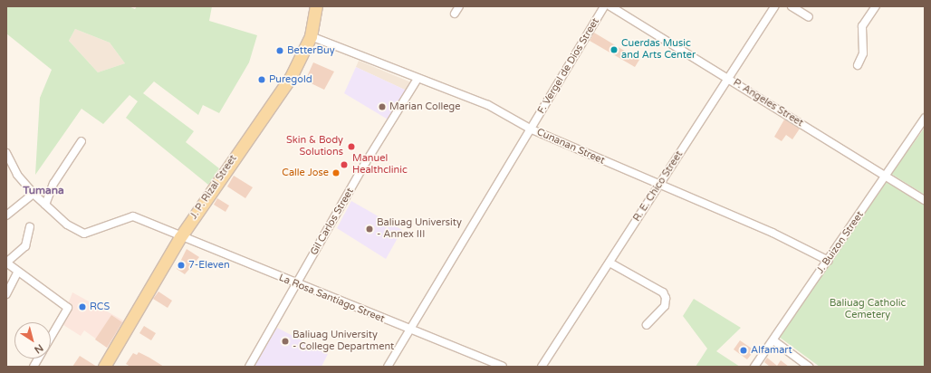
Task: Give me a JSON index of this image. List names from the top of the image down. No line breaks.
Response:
{"streets":{"main road":["J. P. Rizal Street"],"street":["F. Vergel de Dios Street","P. Angeles Street","Cunanan Street","R. E. Chico Street","Gil Carlos Street","J. Buizon Street","La Rosa Santiago Street"]},"crossings":[["F. Vergel de Dios Street","Cunanan Street"],["F. Vergel de Dios Street","La Rosa Santiago Street"],["P. Angeles Street","R. E. Chico Street"],["P. Angeles Street","J. Buizon Street"],["Cunanan Street","R. E. Chico Street"],["Cunanan Street","J. P. Rizal Street"],["Cunanan Street","Gil Carlos Street"],["Cunanan Street","J. Buizon Street"],["J. P. Rizal Street","La Rosa Santiago Street"],["Gil Carlos Street","La Rosa Santiago Street"]],"districts":["Tumana"],"parks":["Baliuag Catholic Cemetery"],"places":["Cuerdas Music and Arts Center","BetterBuy","Puregold","Marian College","Skin & Body Solutions","Manuel Healthclinic","Calle Jose","Baliuag University - Annex III","7-Eleven","RCS","Baliuag University - College Department","Alfamart"],"north":"bottom right"}
